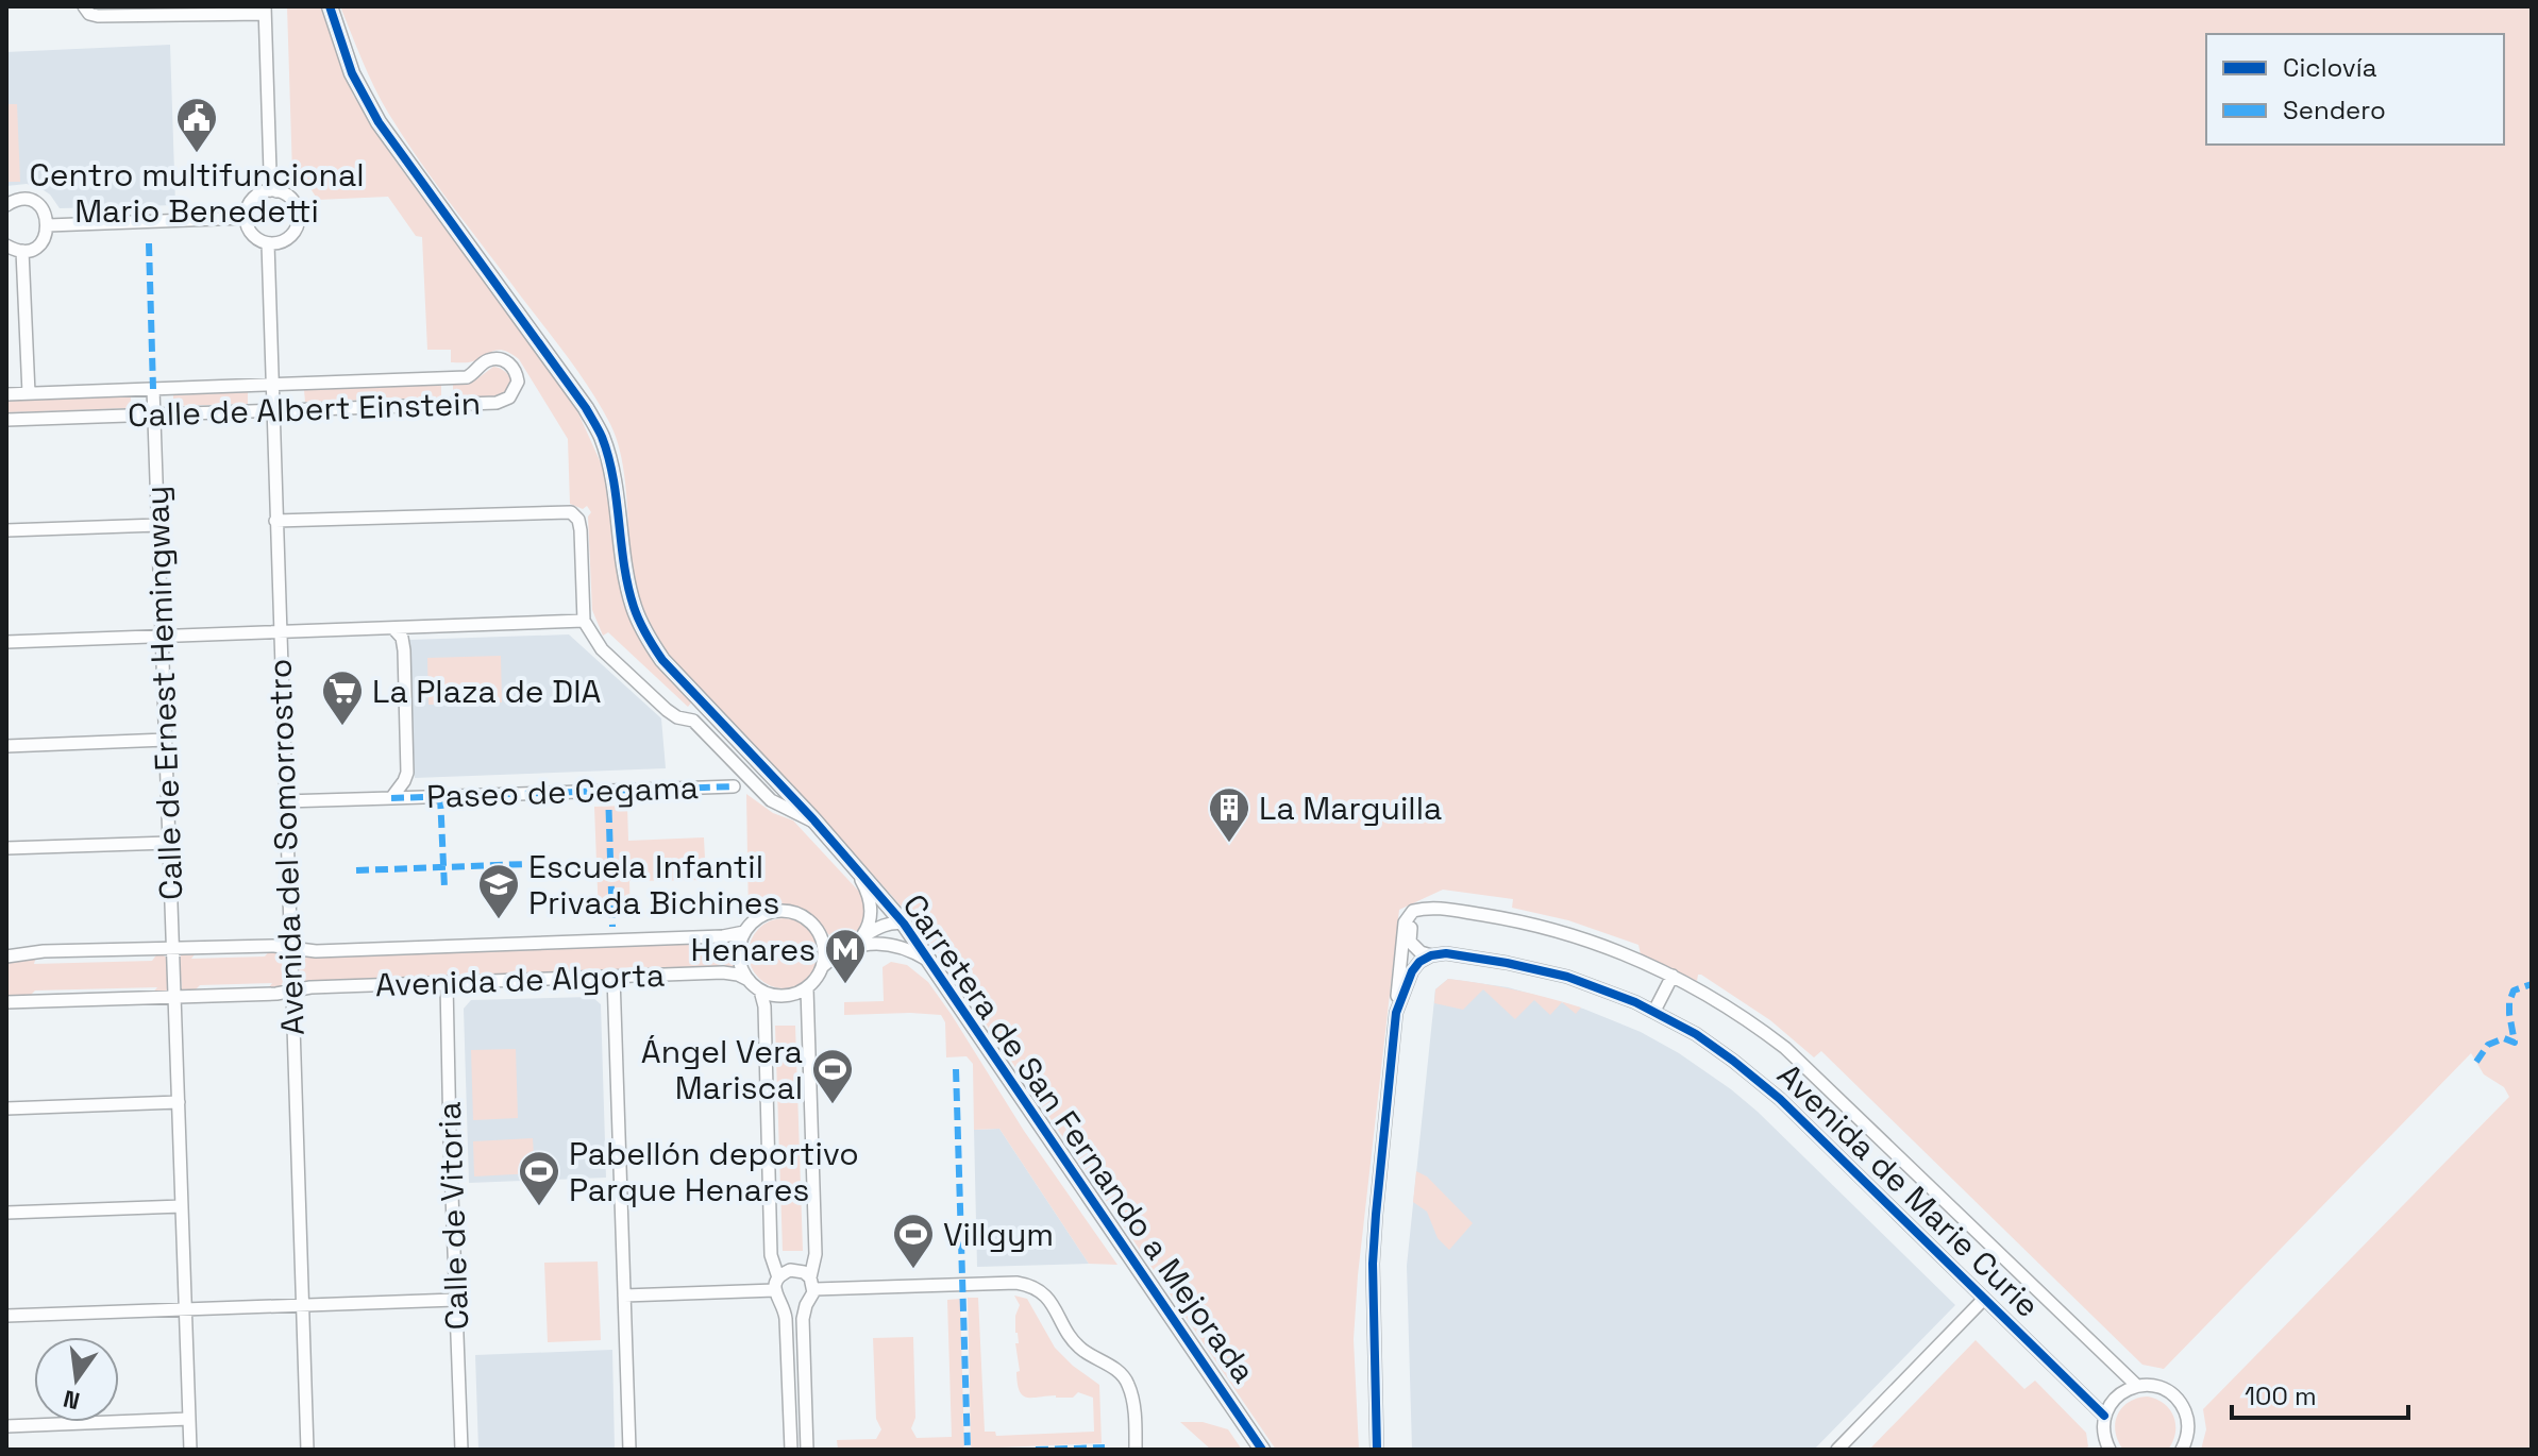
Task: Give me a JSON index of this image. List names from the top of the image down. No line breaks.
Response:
{"streets":{"street":["Calle de Albert Einstein","Calle de Ernest Hemingway","Paseo de Cegama","Avenida del Somorrostro","Avenida de Algorta","Carretera de San Fernando a Mejorada","Avenida de Marie Curie","Calle de Vitoria"]},"crossings":[["Calle de Albert Einstein","Calle de Ernest Hemingway"],["Calle de Albert Einstein","Avenida del Somorrostro"],["Calle de Ernest Hemingway","Avenida de Algorta"],["Paseo de Cegama","Avenida del Somorrostro"],["Avenida del Somorrostro","Avenida de Algorta"],["Avenida de Algorta","Calle de Vitoria"]],"places":{"public building":["Centro multifuncional Mario Benedetti"],"supermarket":["La Plaza de DIA"],"building":["La Marguilla"],"school or university":["Escuela Infantil Privada Bichines"],"metro station":["Henares"],"sports":["Ángel Vera Mariscal","Pabellón deportivo Parque Henares","Villgym"]},"legend":["Ciclovía","Sendero"],"scale_bar":"100 m","north":"bottom"}
